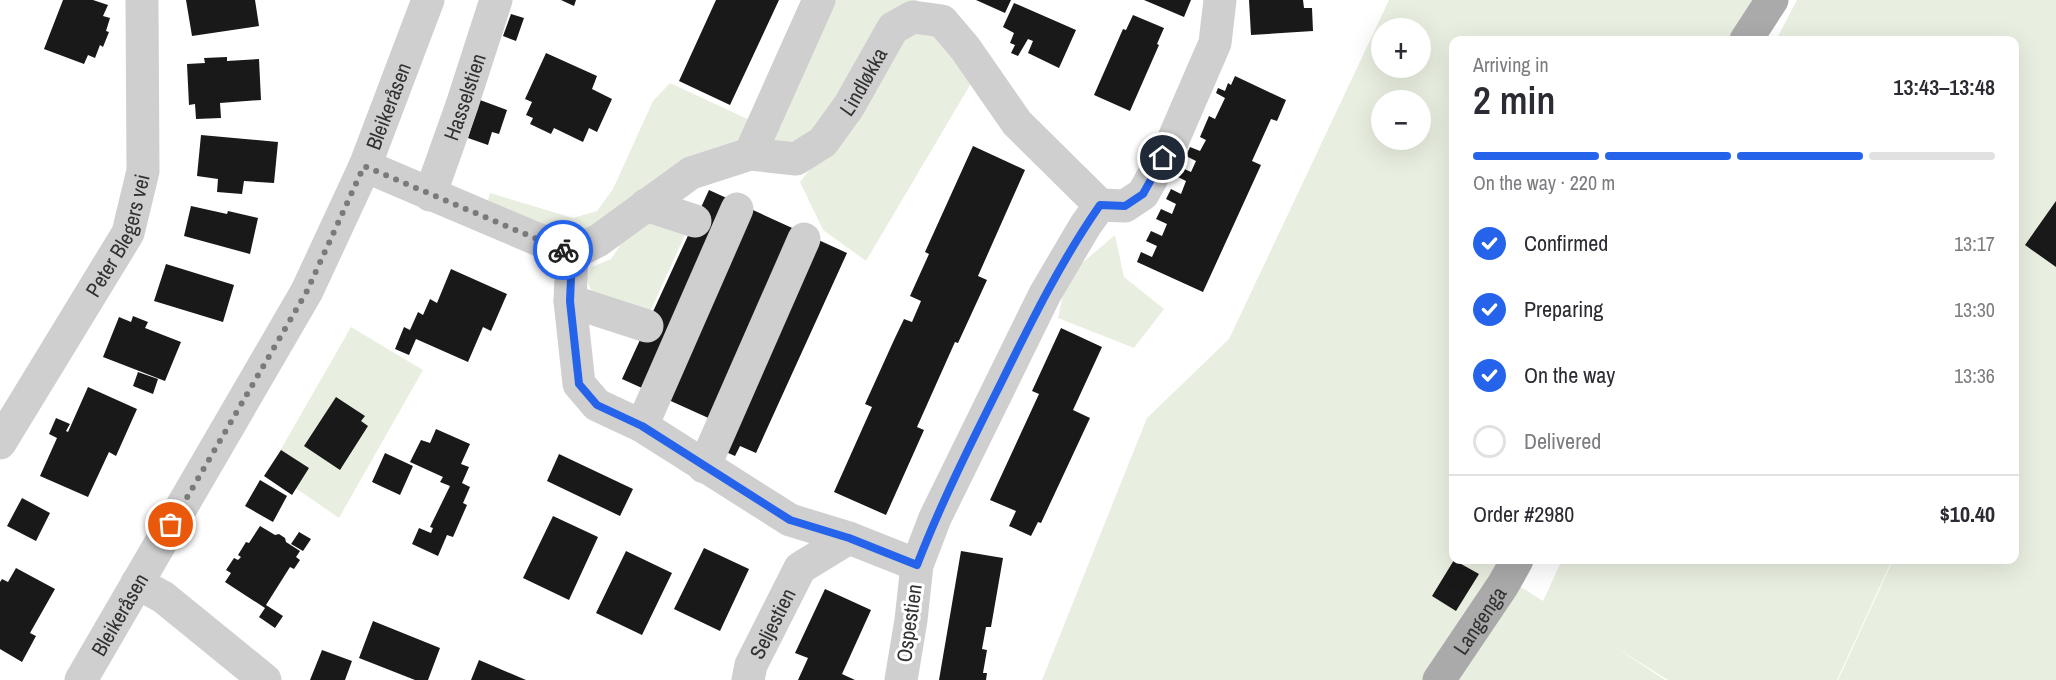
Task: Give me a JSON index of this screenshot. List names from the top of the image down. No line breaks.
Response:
{"streets":{"main road":["Langenga"],"street":["Lindløkka","Hasselstien","Bleikeråsen","Peter Blegers vei","Seljestien","Ospestien"]},"page":{"map_buttons":["+","−"],"heading":["2 min","Arriving in","13:43–13:48"],"panel":["Order #2980","$10.40"],"bar":"On the way · 220 m","list":[["Confirmed","13:17"],["Preparing","13:30"],["On the way","13:36"],"Delivered"]}}
